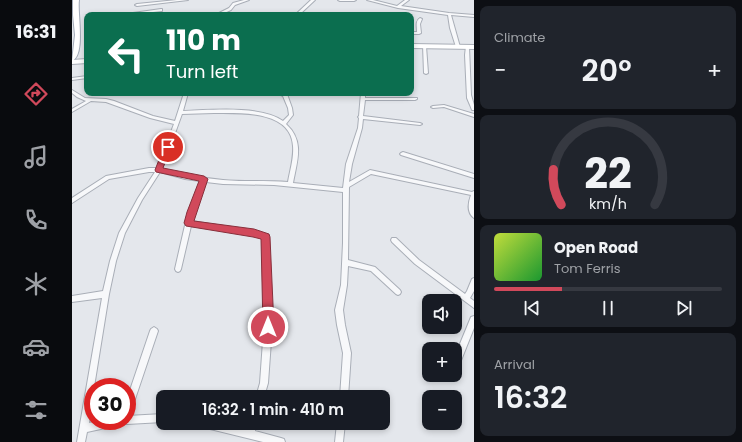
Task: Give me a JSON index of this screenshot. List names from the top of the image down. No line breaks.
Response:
{"page":{"tabs":"16:31","tile":["Climate",["Arrival","16:32"]],"turn":["110 m","Turn left"],"heat":["−","20°","+"],"song":["Open Road","Tom Ferris"],"map_buttons":["+","−"],"limit":"30","trip":"16:32 · 1 min · 410 m","gauge":["22","km/h"]}}
